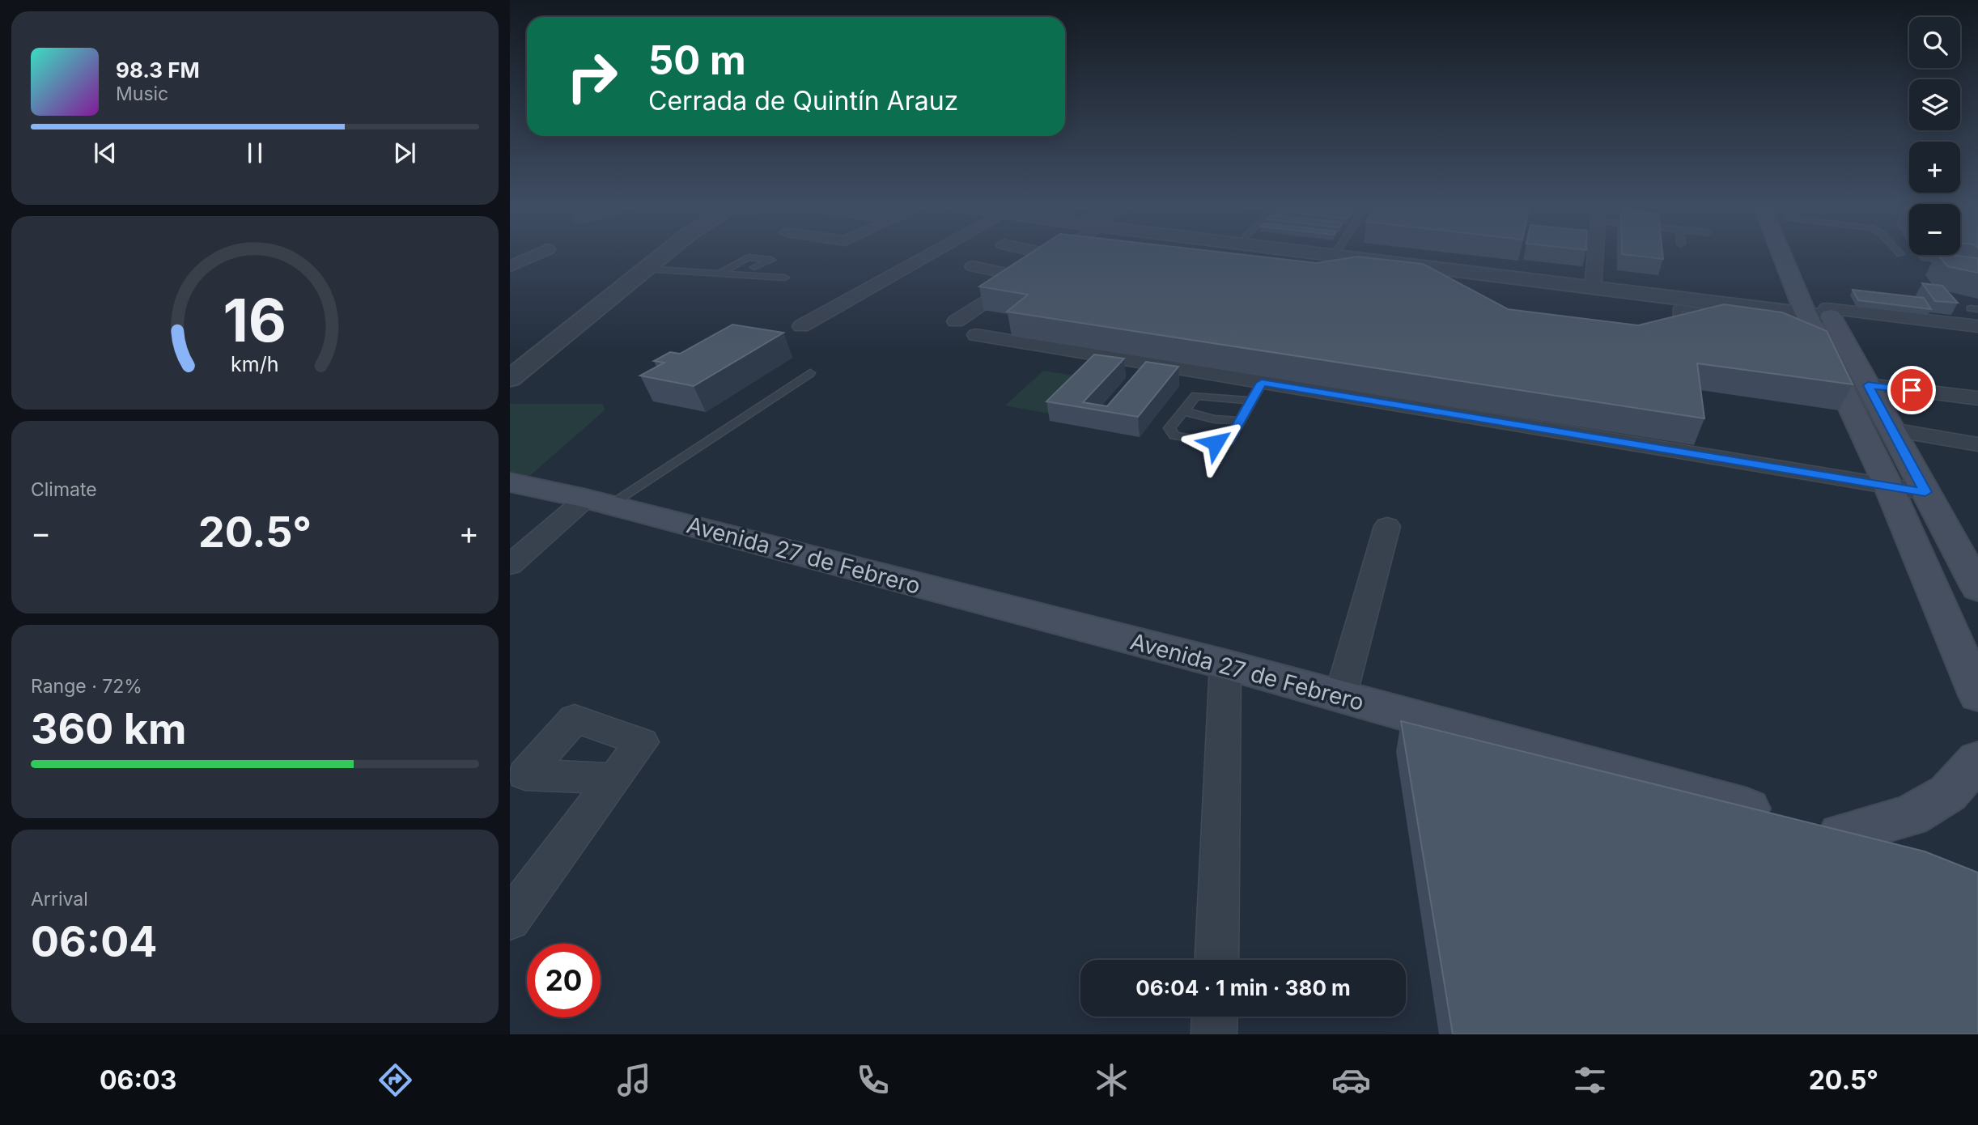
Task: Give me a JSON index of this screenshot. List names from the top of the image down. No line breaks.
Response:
{"streets":{"main road":["Avenida 27 de Febrero"]},"page":{"map_buttons":["+","−"],"turn":["50 m","Cerrada de Quintín Arauz"],"song":["98.3 FM","Music"],"tile":["Climate",["Range · 72%","360 km"],["Arrival","06:04"]],"heat":["−","20.5°","+"],"limit":"20","trip":"06:04 · 1 min · 380 m","tabs":["06:03","20.5°"],"gauge":["16","km/h"]}}
